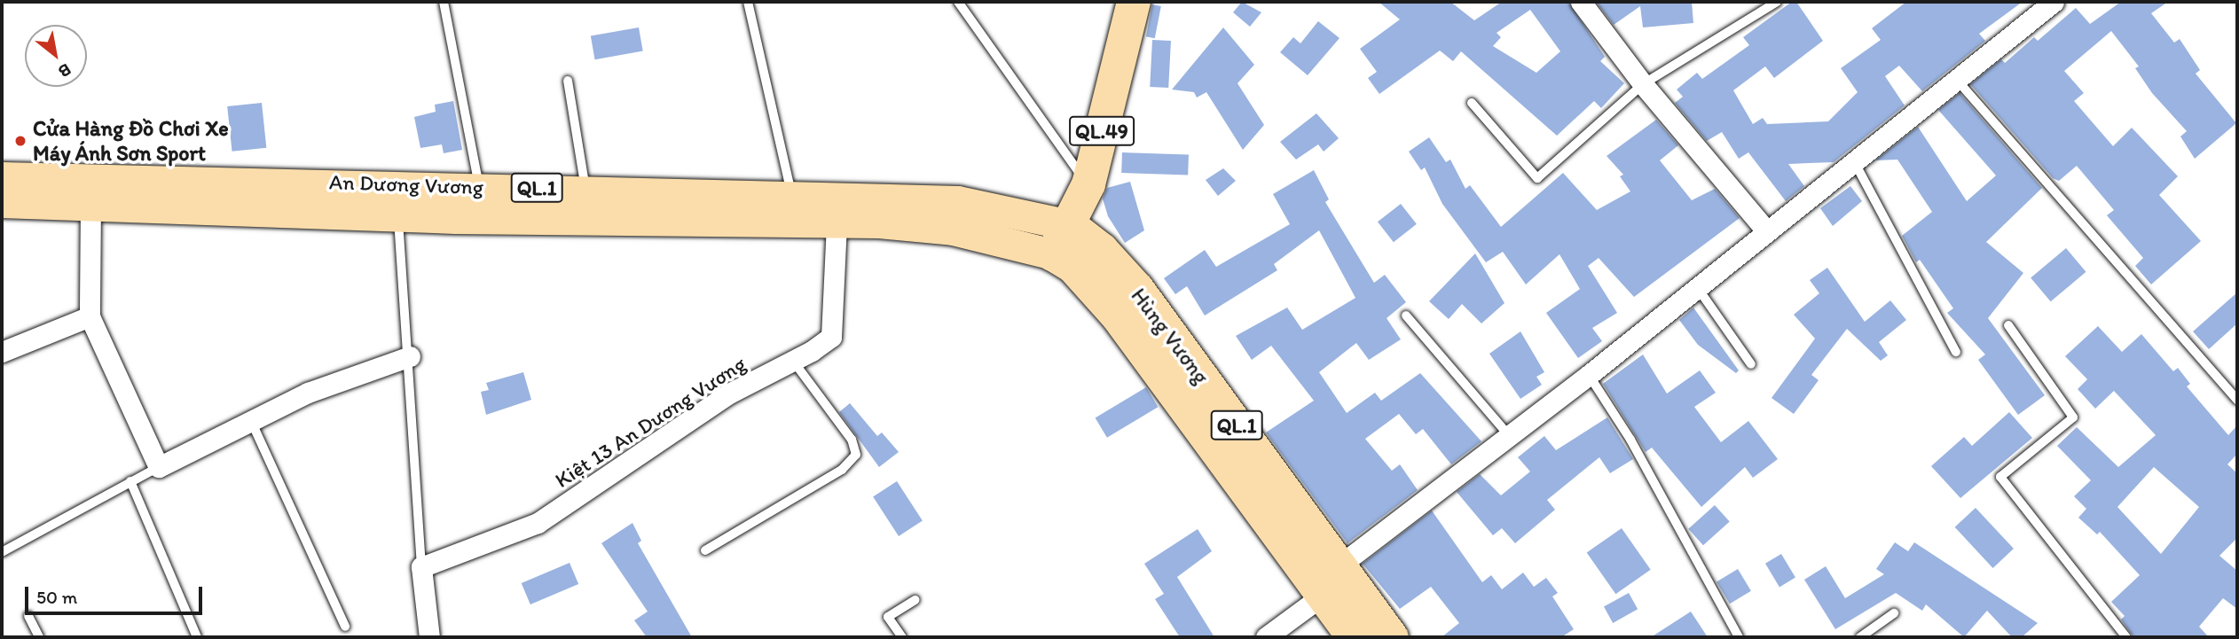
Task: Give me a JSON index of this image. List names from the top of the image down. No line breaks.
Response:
{"streets":{"highway":["QL.49","QL.1","Hùng Vương"],"main road":["An Dương Vương"],"street":["Kiệt 13 An Dương Vương"]},"crossings":[["QL.49","An Dương Vương"],["QL.49","Hùng Vương"],["An Dương Vương","Hùng Vương"],["An Dương Vương","Kiệt 13 An Dương Vương"]],"places":["Cửa Hàng Đồ Chơi Xe Máy Ánh Sơn Sport"],"scale_bar":"50 m","north":"bottom right"}
